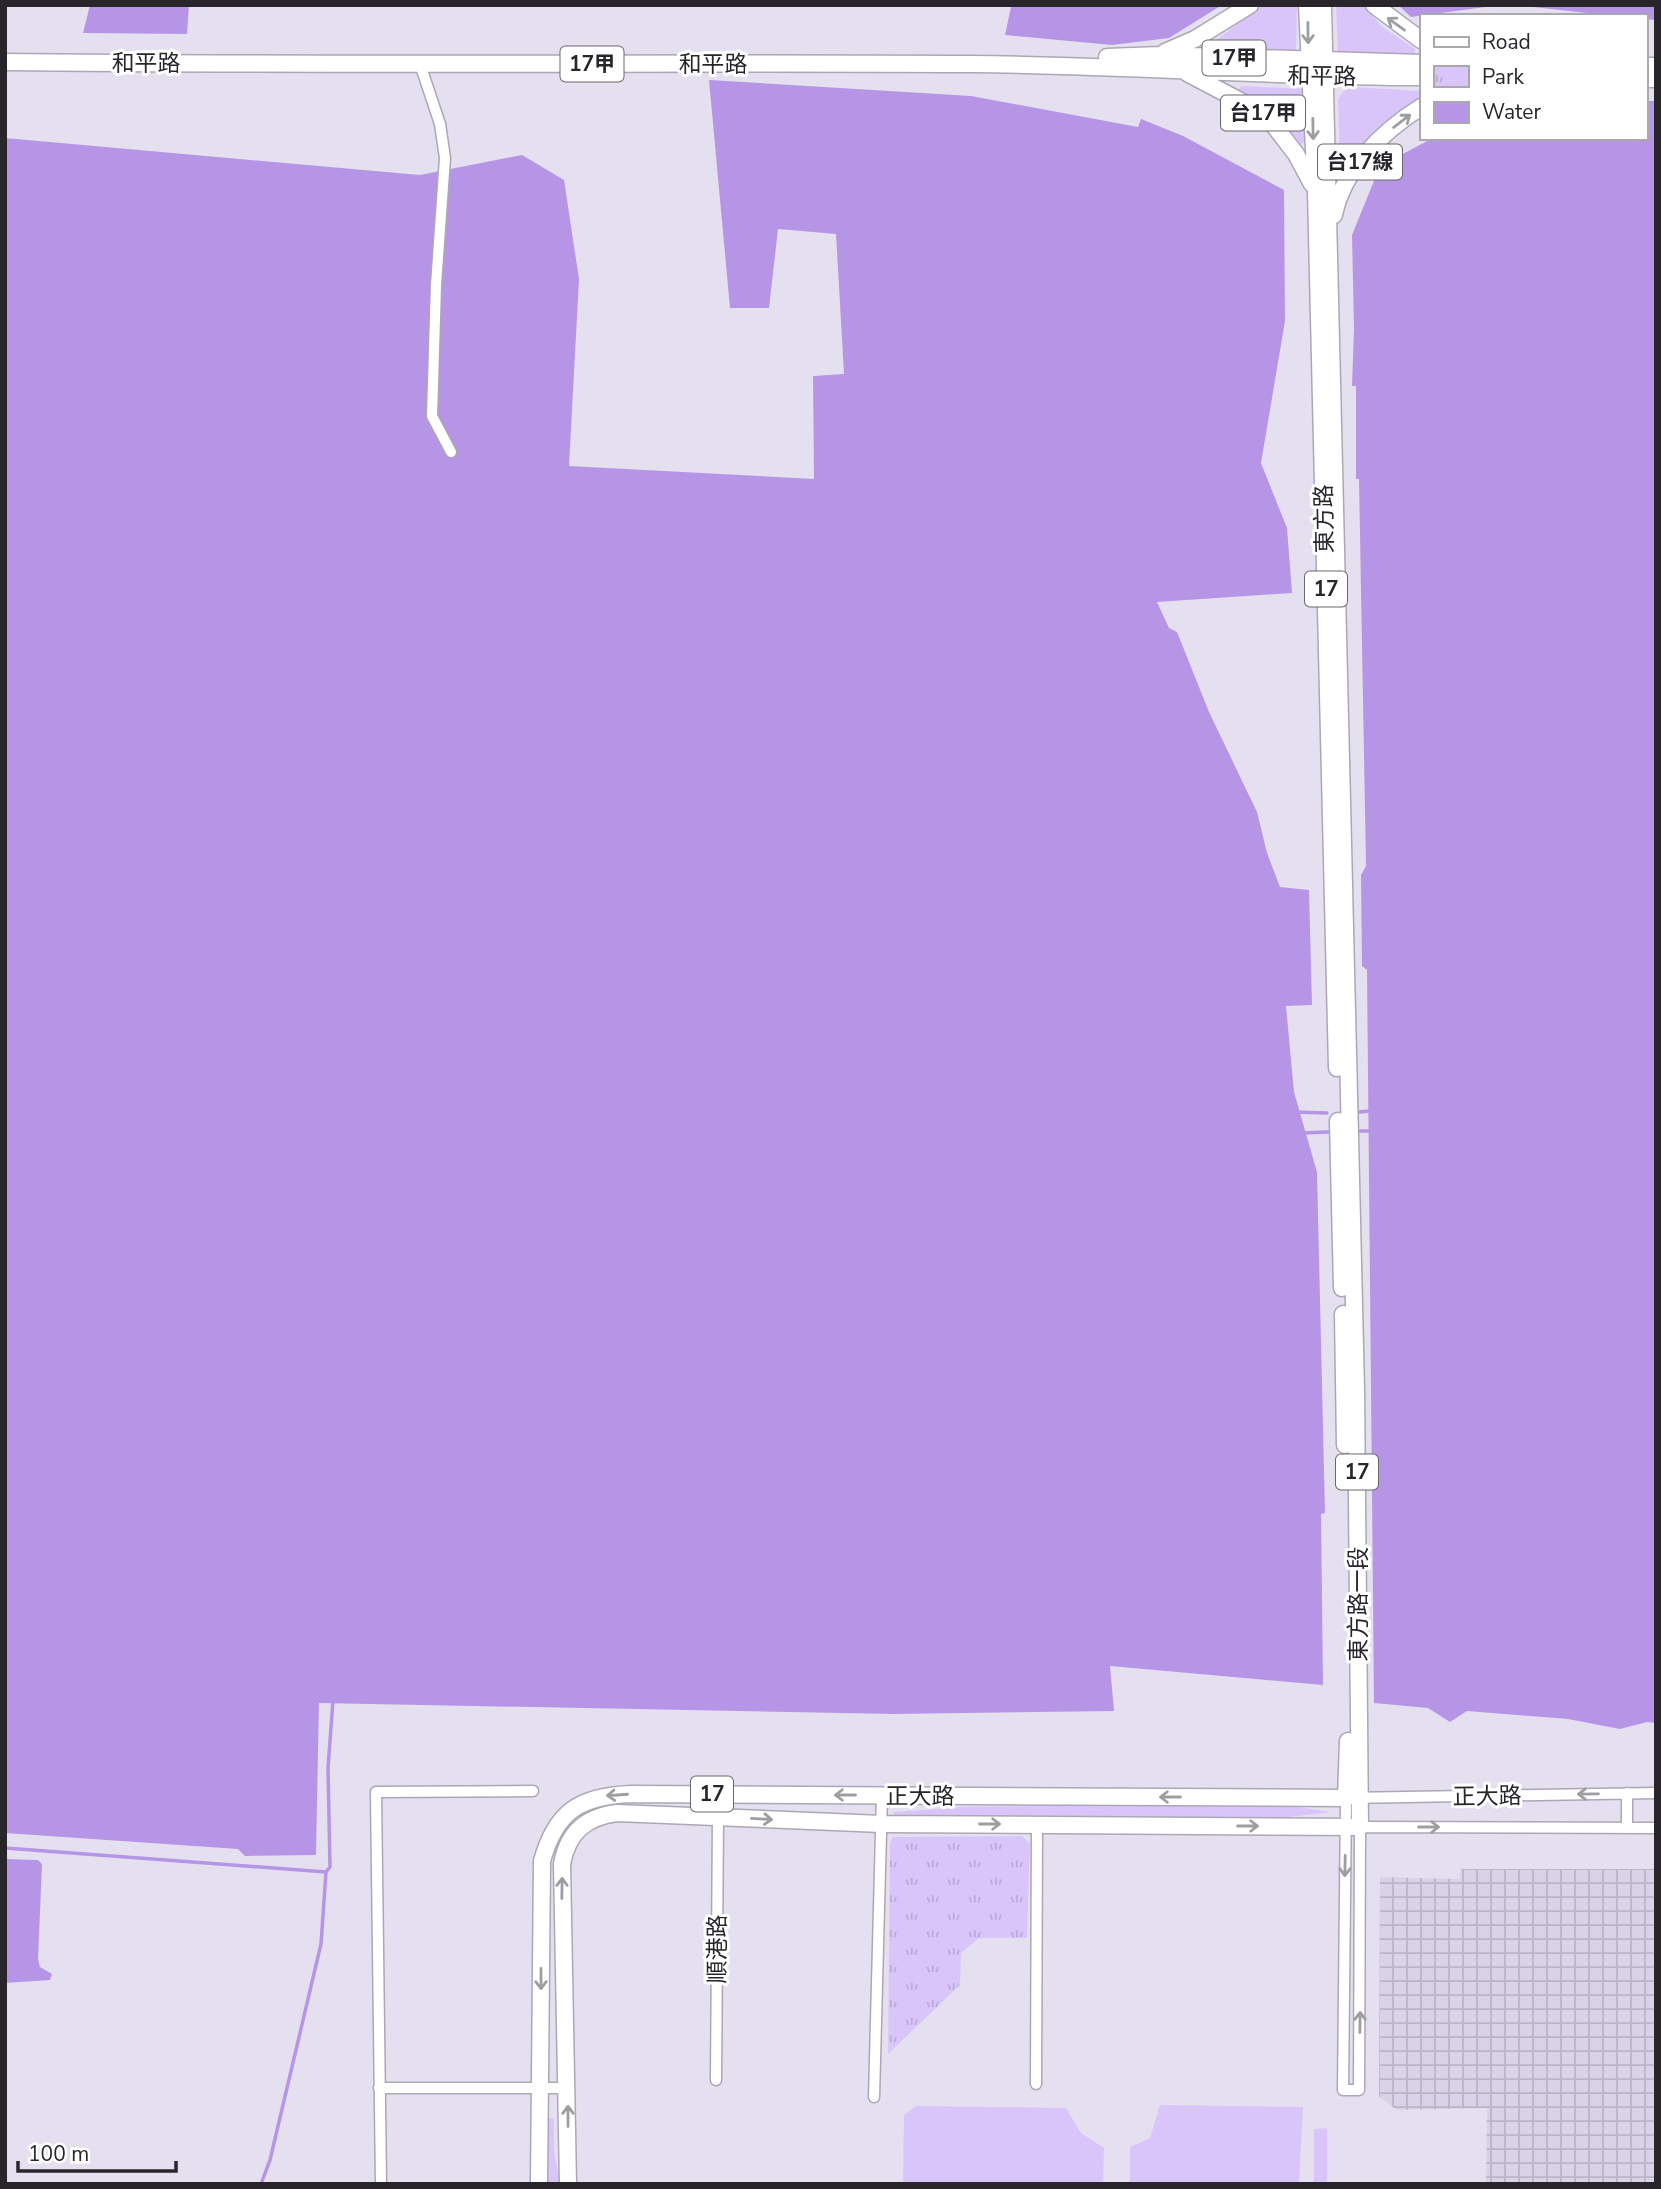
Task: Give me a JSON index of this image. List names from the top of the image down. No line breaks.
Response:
{"streets":{"main road":["17甲","和平路","台17甲","台17線","東方路","17","東方路一段","正大路"],"street":["順港路"]},"crossings":[["和平路","台17甲"],["和平路","東方路"],["台17甲","東方路"],["台17線","東方路"],["東方路","東方路一段"],["東方路一段","正大路"],["正大路","順港路"]],"legend":["Road","Park","Water"],"scale_bar":"100 m"}
